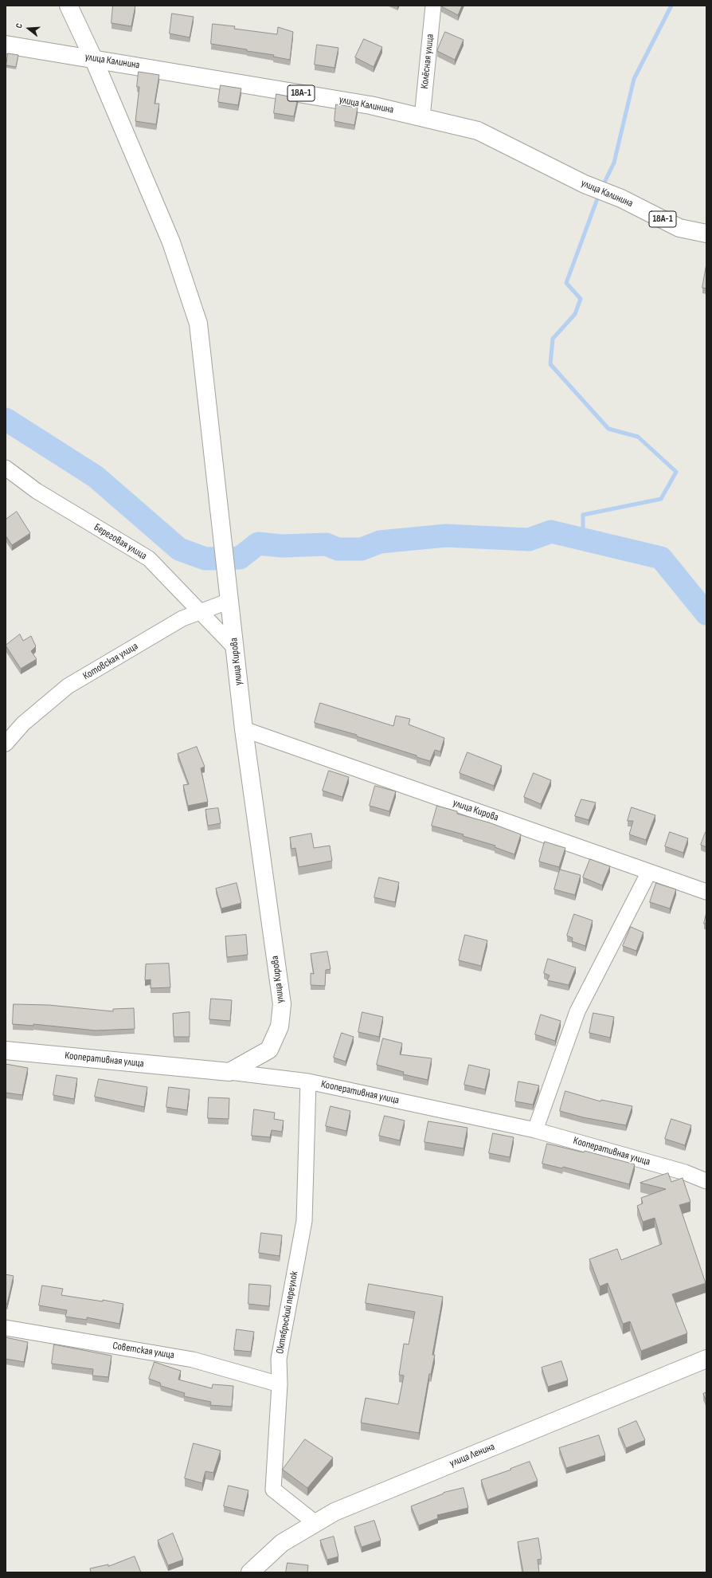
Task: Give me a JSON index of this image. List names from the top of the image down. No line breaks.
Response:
{"streets":{"street":["улица Калинина","Колёсная улица","18А-1","Береговая улица","Котовская улица","улица Кирова","Кооперативная улица","Октябрьский переулок","Советская улица","улица Ленина"]},"crossings":[["улица Калинина","Колёсная улица"],["улица Калинина","улица Кирова"],["Береговая улица","Котовская улица"],["Береговая улица","улица Кирова"],["Котовская улица","улица Кирова"],["улица Кирова","Кооперативная улица"],["Кооперативная улица","Октябрьский переулок"],["Октябрьский переулок","Советская улица"],["Октябрьский переулок","улица Ленина"]],"north":"left"}
